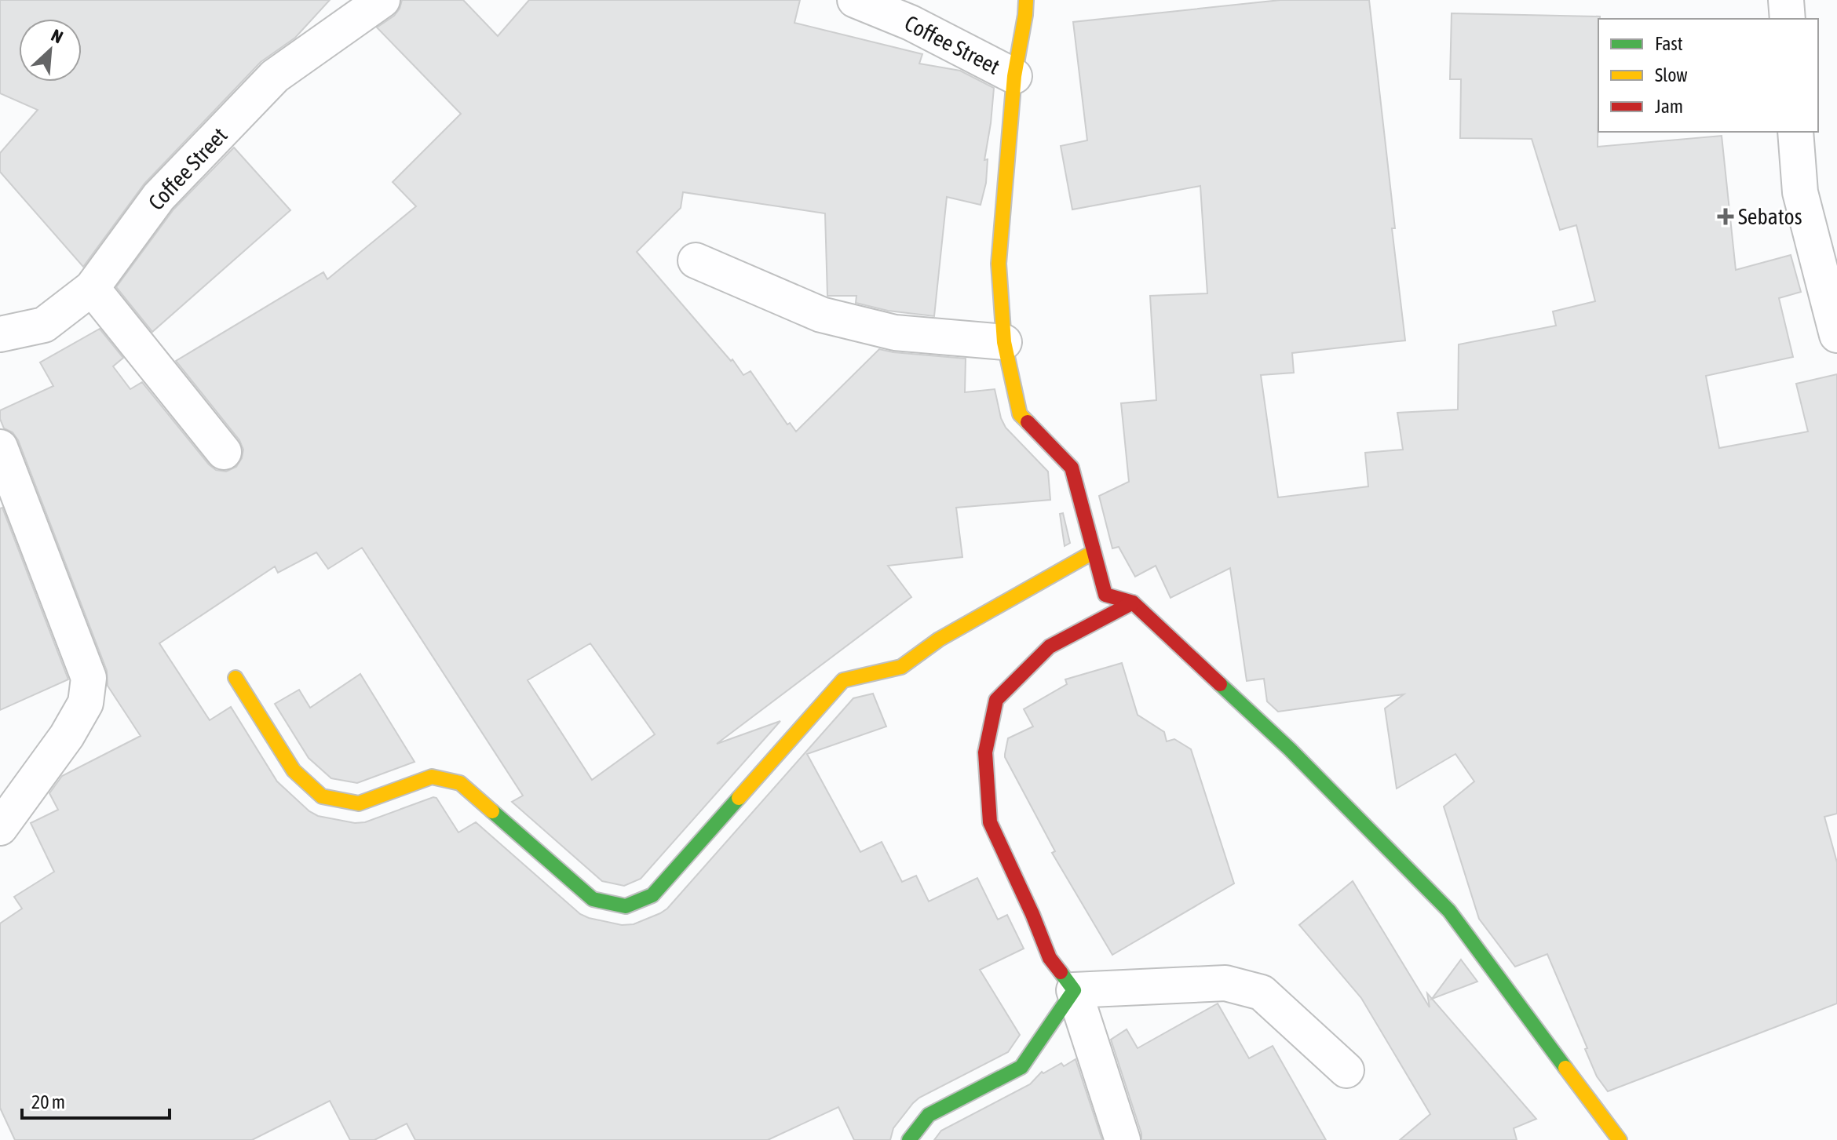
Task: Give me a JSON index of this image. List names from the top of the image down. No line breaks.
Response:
{"streets":{"street":["Coffee Street"]},"places":{"health":["Sebatos"]},"legend":["Fast","Slow","Jam"],"scale_bar":"20 m","north":"top right"}
